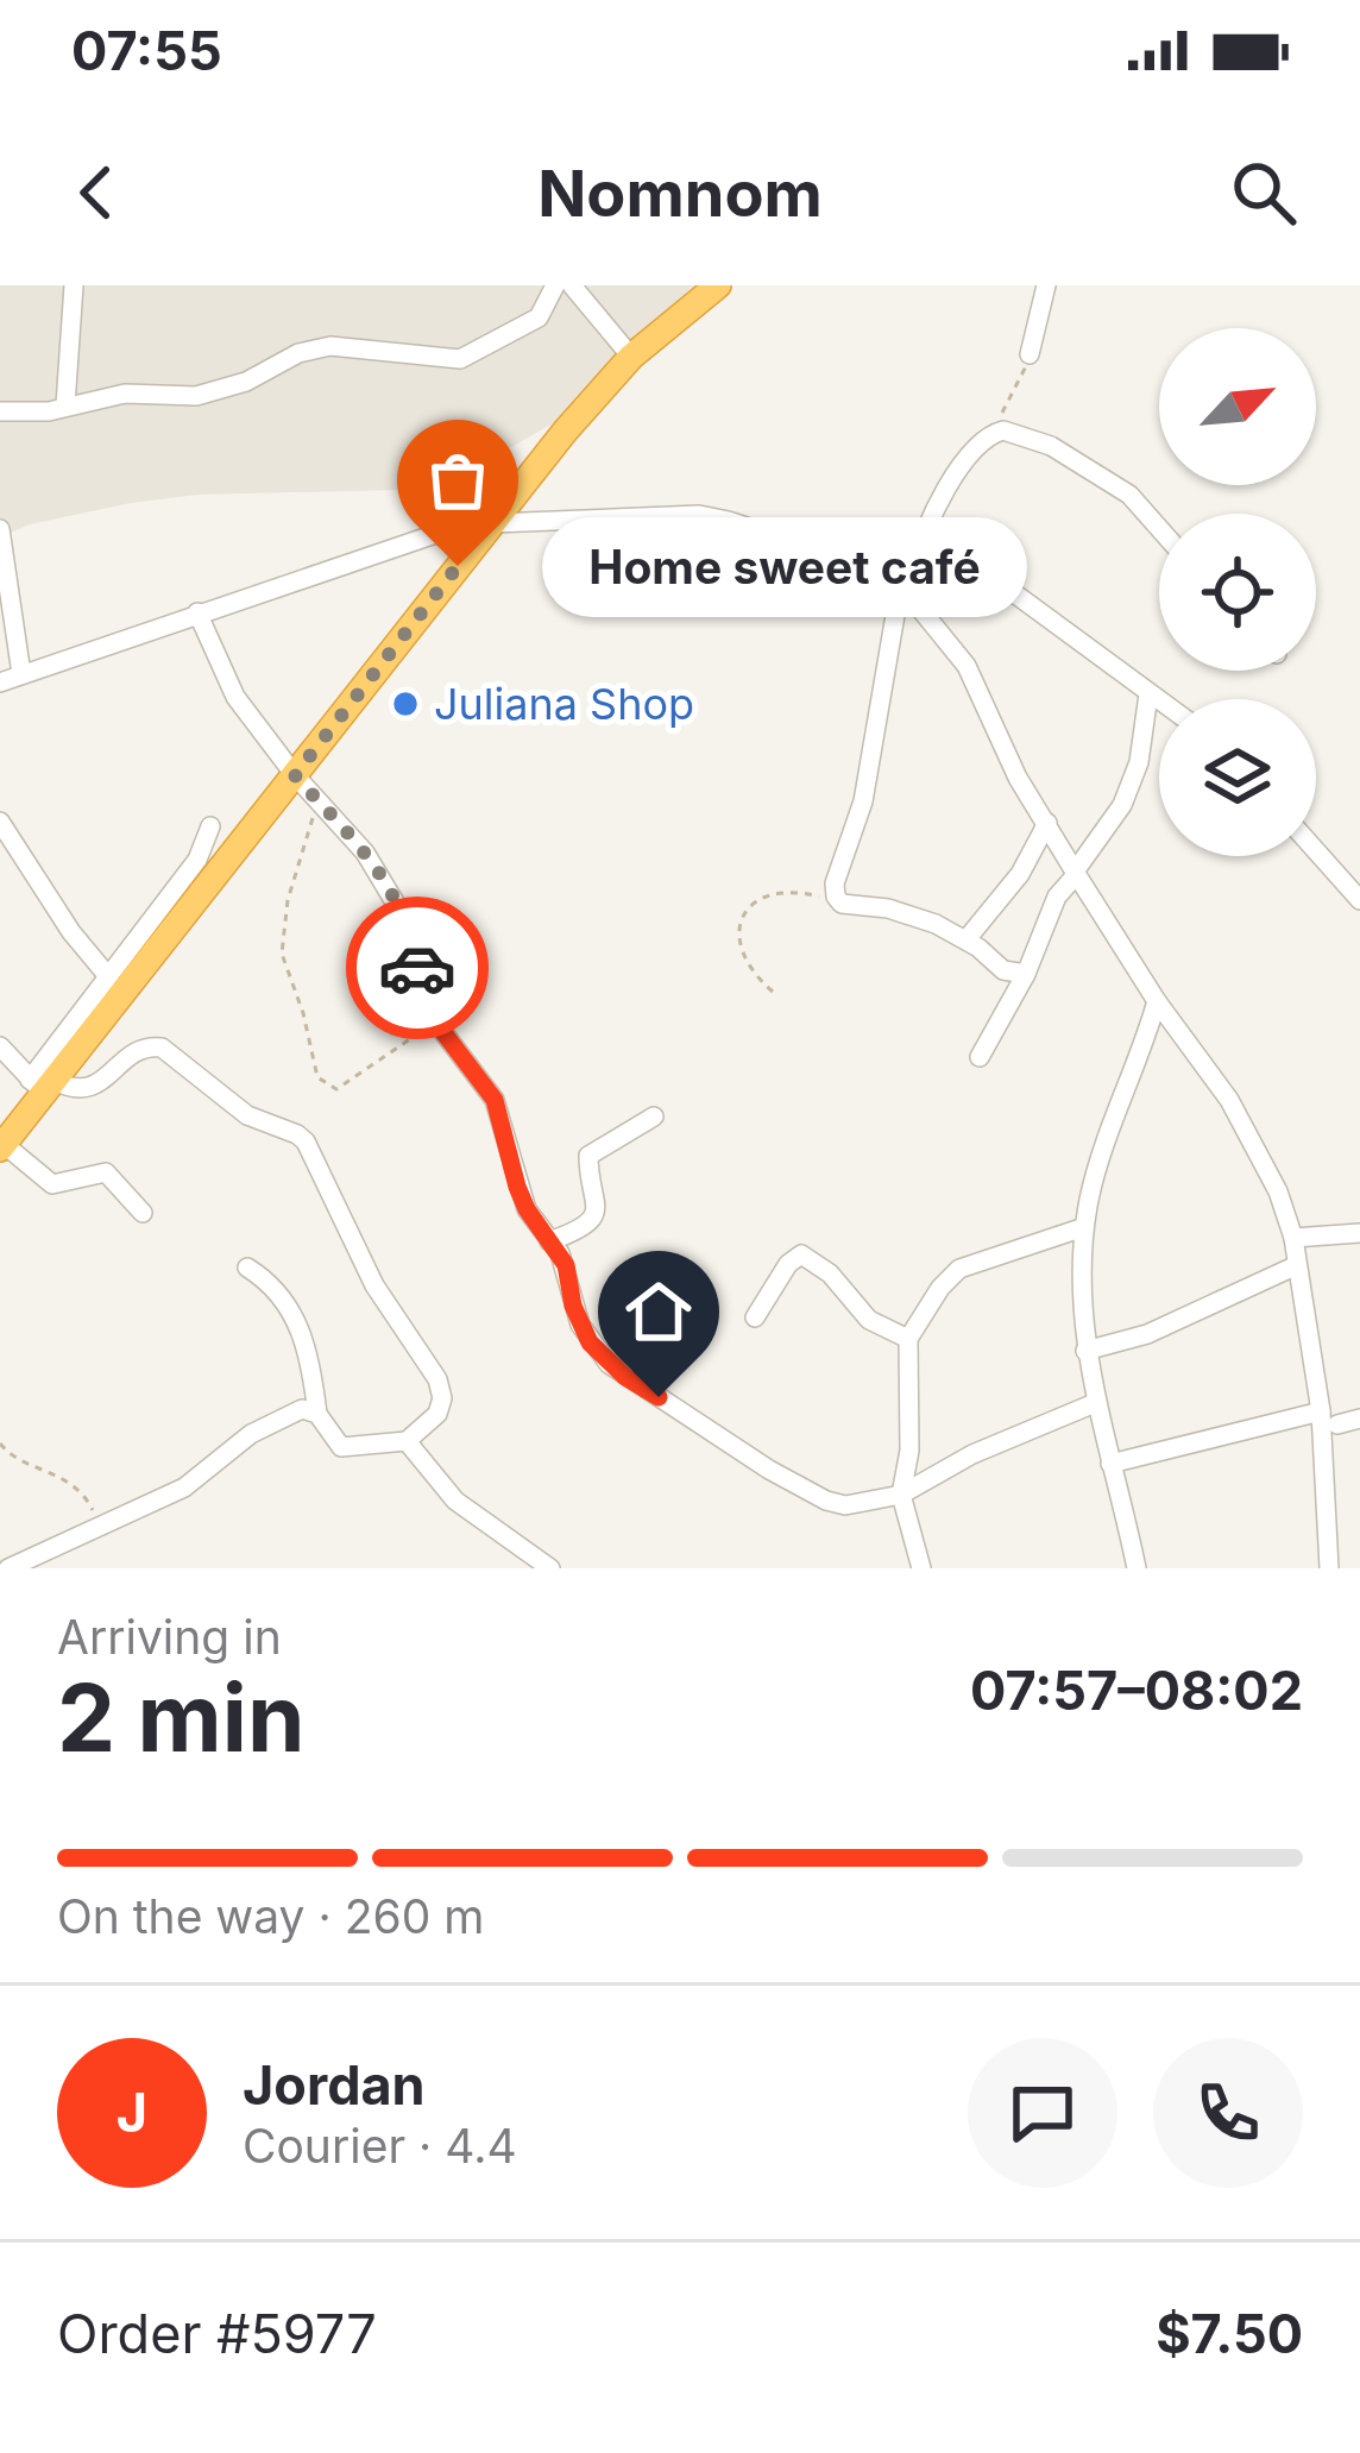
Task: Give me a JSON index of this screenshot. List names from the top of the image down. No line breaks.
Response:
{"places":["Home sweet café","Juliana Shop"],"north":"top right","page":{"status":"07:55","header":"Nomnom","bubble":"Home sweet café","heading":["2 min","Arriving in","07:57–08:02"],"panel":["Jordan","Courier · 4.4","Order #5977","$7.50"],"bar":"On the way · 260 m","round":"J"}}
